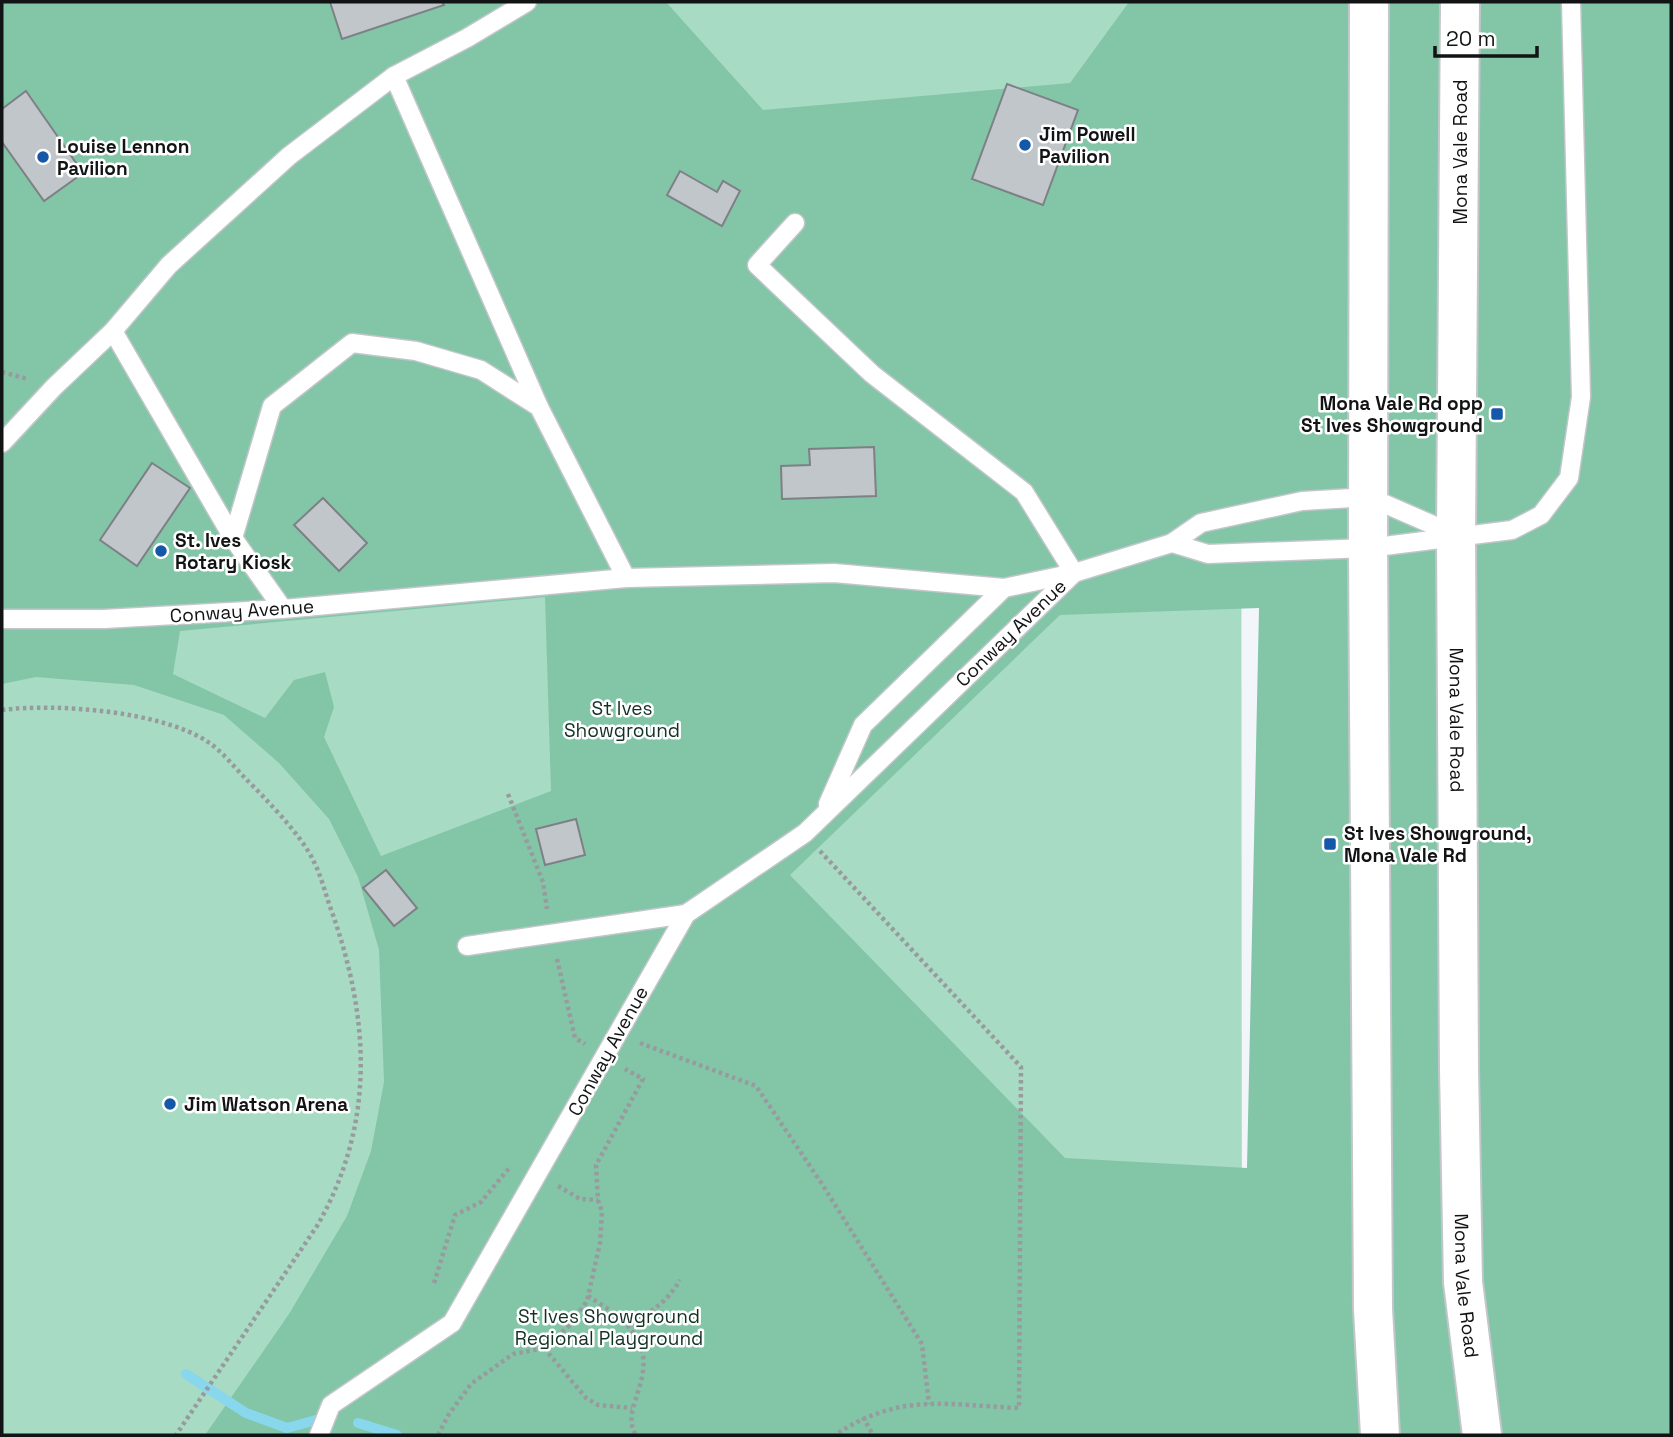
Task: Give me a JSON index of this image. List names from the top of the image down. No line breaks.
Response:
{"streets":{"highway":["Mona Vale Road"],"lane":["Conway Avenue"]},"parks":["St Ives Showground","St Ives Showground Regional Playground"],"places":{"other":["Jim Powell Pavilion","Louise Lennon Pavilion","St. Ives Rotary Kiosk","Jim Watson Arena"],"transit":["Mona Vale Rd opp St Ives Showground","St Ives Showground, Mona Vale Rd"]},"scale_bar":"20 m"}
